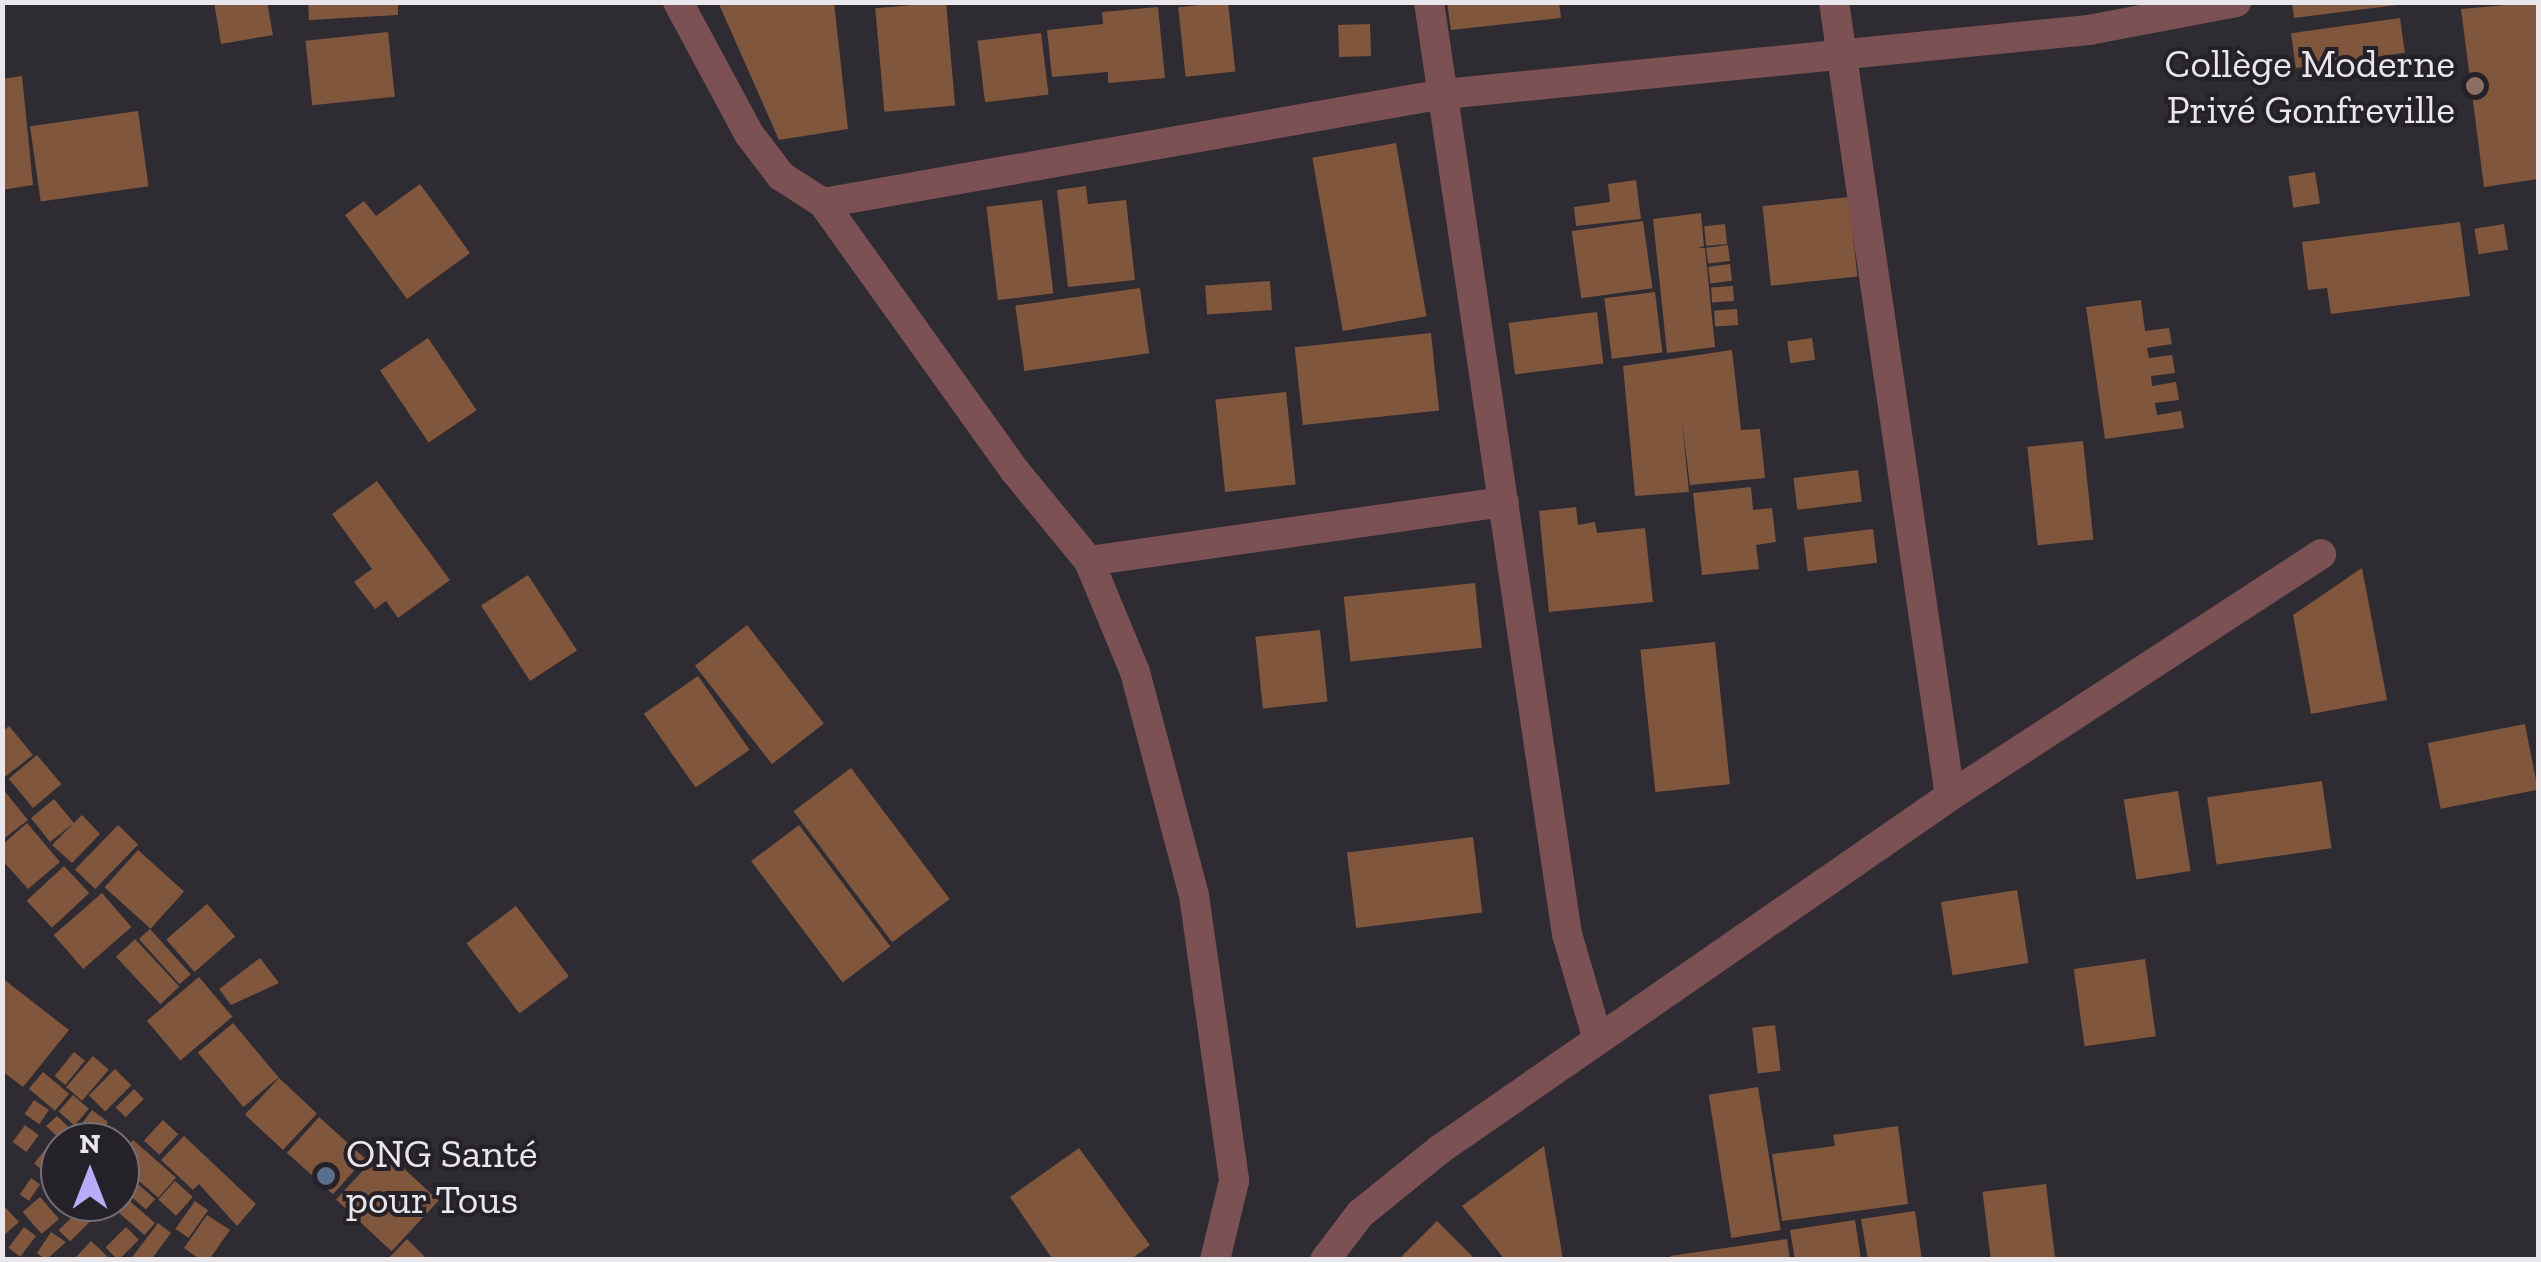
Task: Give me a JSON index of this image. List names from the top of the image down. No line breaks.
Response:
{"places":["Collège Moderne Privé Gonfreville","ONG Santé pour Tous"],"north":"top"}
